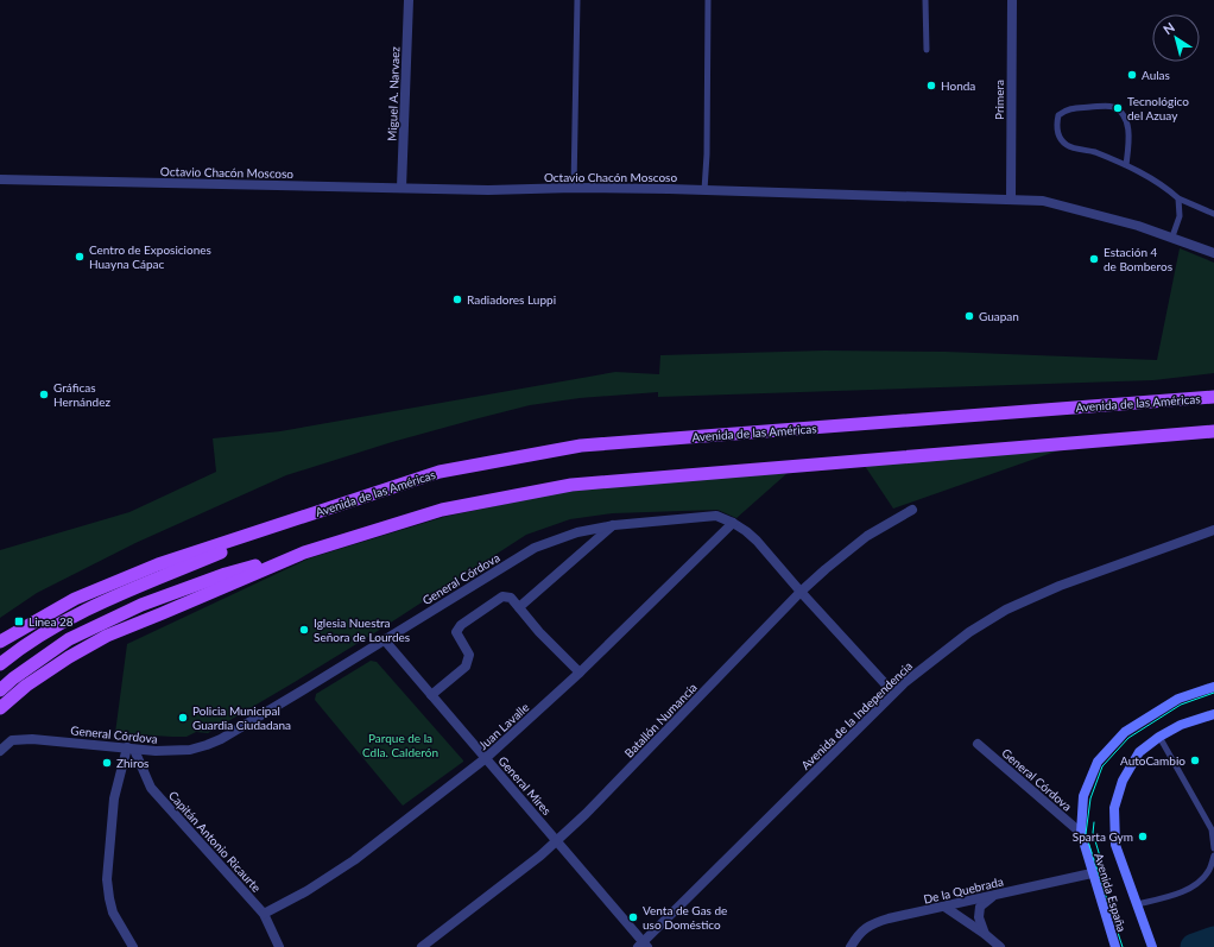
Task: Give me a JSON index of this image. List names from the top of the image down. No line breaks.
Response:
{"streets":{"main road":["Avenida de las Américas","Avenida España"],"street":["Miguel A. Narvaez","Primera","Octavio Chacón Moscoso","General Córdova","Avenida de la Independencia","Batallón Numancia","Juan Lavalle","General Mires","Capitán Antonio Ricaurte","De la Quebrada"]},"crossings":[["Miguel A. Narvaez","Octavio Chacón Moscoso"],["Primera","Octavio Chacón Moscoso"],["General Córdova","Avenida de la Independencia"],["General Córdova","Batallón Numancia"],["General Córdova","Juan Lavalle"],["General Córdova","General Mires"],["General Córdova","Capitán Antonio Ricaurte"],["General Córdova","Avenida España"],["Avenida de la Independencia","General Mires"],["Batallón Numancia","General Mires"],["Juan Lavalle","General Mires"],["Juan Lavalle","Capitán Antonio Ricaurte"],["De la Quebrada","Avenida España"]],"parks":["Parque de la Cdla. Calderón"],"places":{"other":["Aulas","Honda","Tecnológico del Azuay","Centro de Exposiciones Huayna Cápac","Estación 4 de Bomberos","Radiadores Luppi","Guapan","Gráficas Hernández","Iglesia Nuestra Señora de Lourdes","Policia Municipal Guardia Ciudadana","AutoCambio","Zhiros","Sparta Gym","Venta de Gas de uso Doméstico"],"transit":["Linea 28"]},"north":"top left"}
